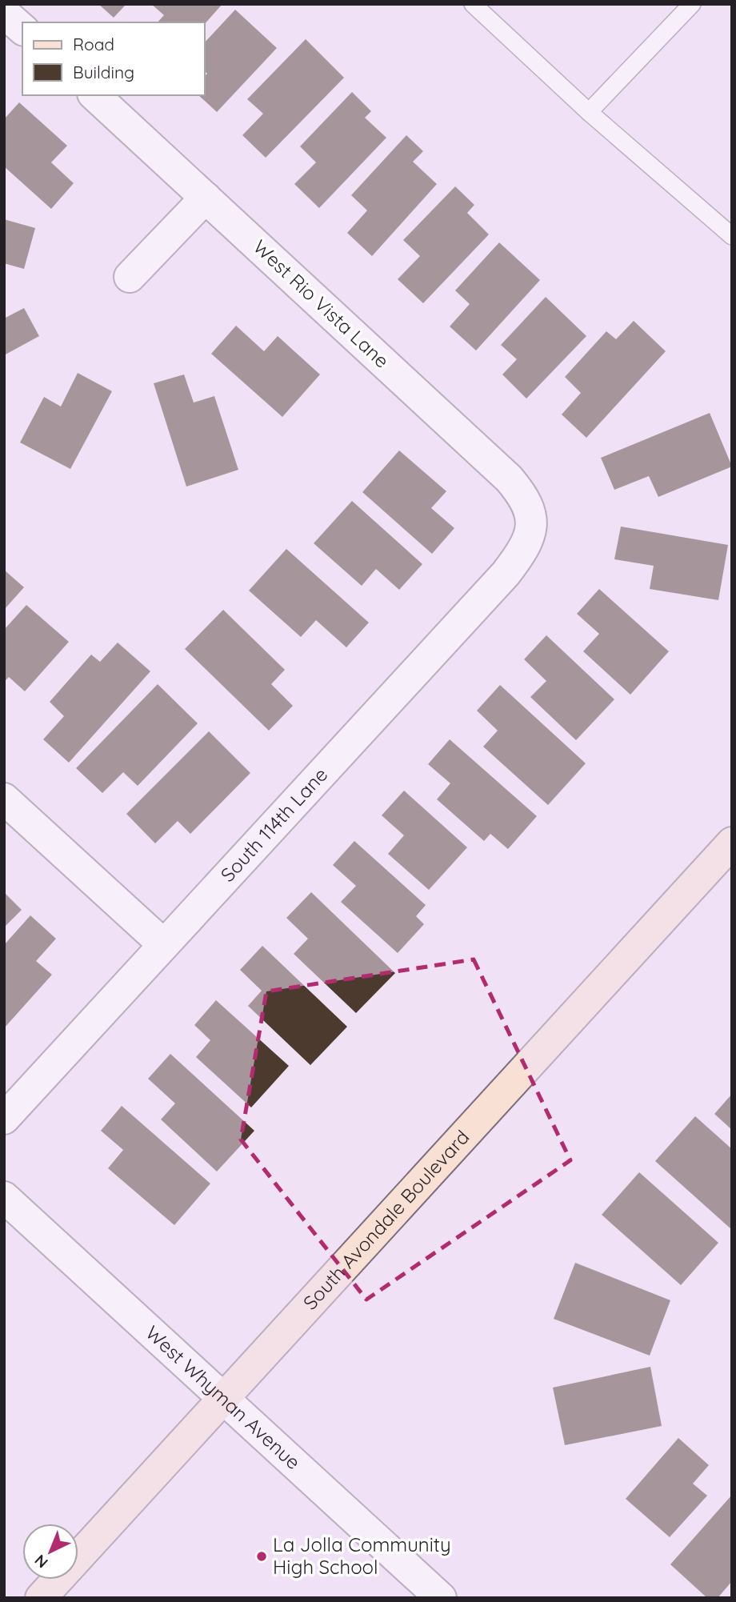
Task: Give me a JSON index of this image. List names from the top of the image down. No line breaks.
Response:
{"streets":{"main road":["South Avondale Boulevard"],"street":["West Rio Vista Lane","South 114th Lane","West Whyman Avenue"]},"crossings":[["West Rio Vista Lane","South 114th Lane"],["South Avondale Boulevard","West Whyman Avenue"]],"places":["La Jolla Community High School"],"legend":["Road","Building"],"north":"bottom left"}
